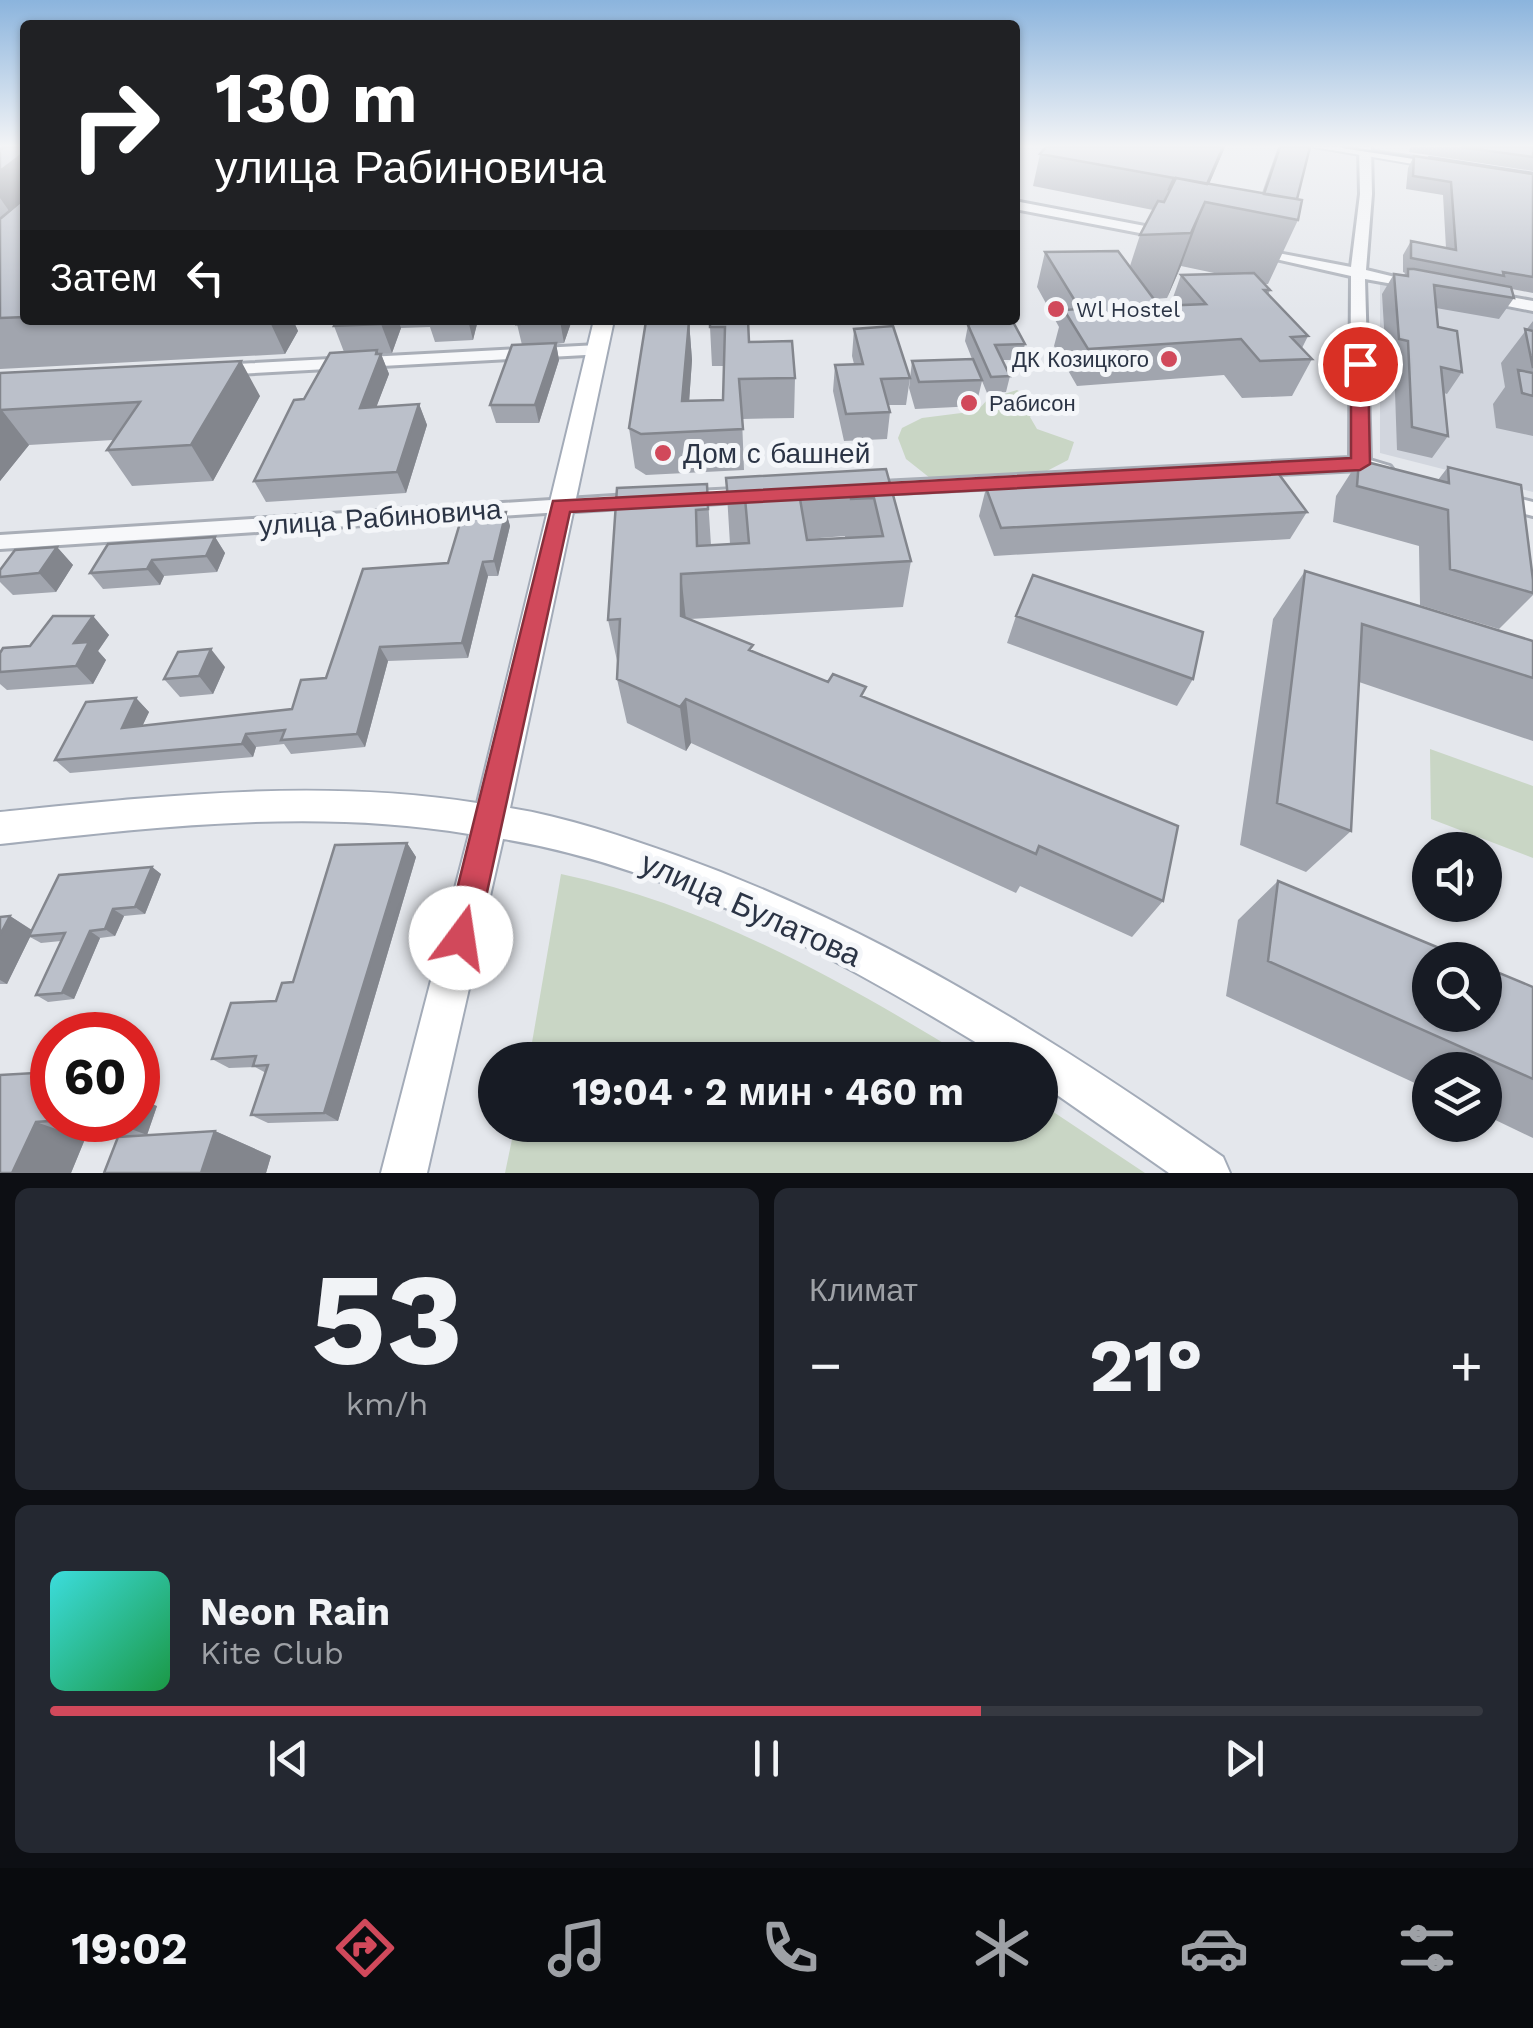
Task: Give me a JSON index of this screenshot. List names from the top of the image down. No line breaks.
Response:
{"streets":{"main road":["улица Булатова"],"street":["улица Рабиновича"]},"places":["Wl Hostel","ДК Козицкого","Рабисон","Дом с башней"],"page":{"turn":["130 m","улица Рабиновича"],"then":"Затем","limit":"60","trip":"19:04 · 2 мин · 460 m","tile":[["53","km/h"],"Климат"],"heat":["−","21°","+"],"song":["Neon Rain","Kite Club"],"tabs":"19:02"}}
